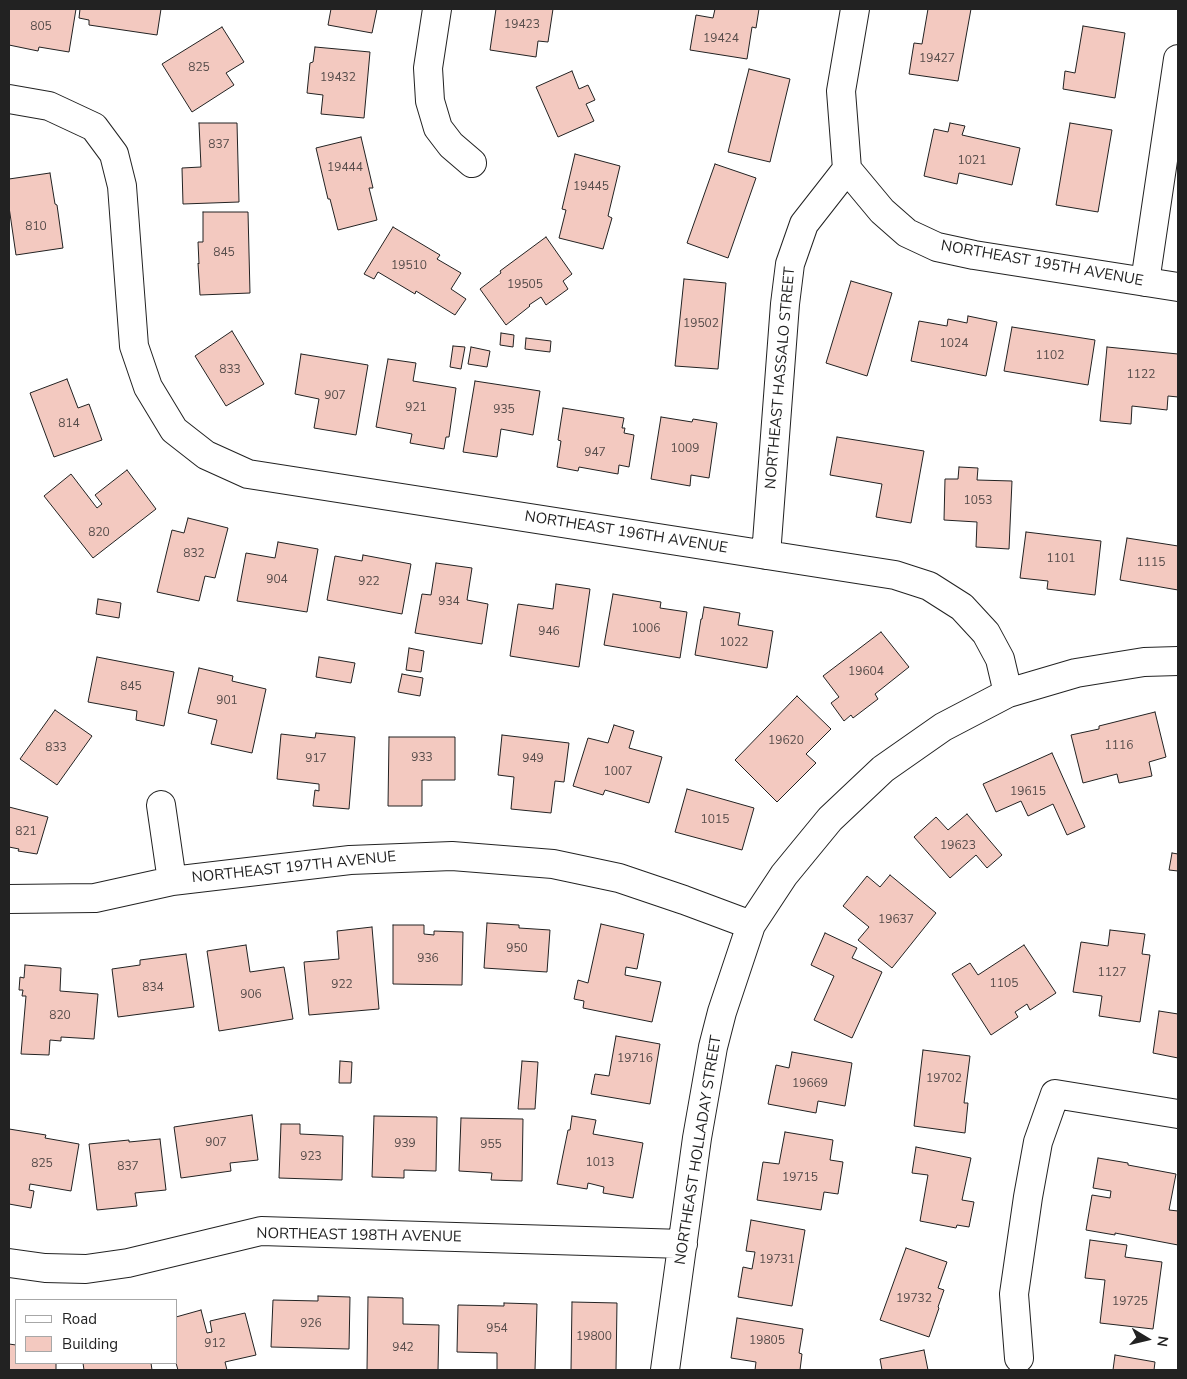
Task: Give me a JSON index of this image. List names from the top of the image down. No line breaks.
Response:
{"streets":{"street":["NORTHEAST 195TH AVENUE","NORTHEAST HASSALO STREET","NORTHEAST 196TH AVENUE","NORTHEAST 197TH AVENUE","NORTHEAST HOLLADAY STREET","NORTHEAST 198TH AVENUE"]},"crossings":[["NORTHEAST 195TH AVENUE","NORTHEAST HASSALO STREET"],["NORTHEAST HASSALO STREET","NORTHEAST 196TH AVENUE"],["NORTHEAST 196TH AVENUE","NORTHEAST HOLLADAY STREET"],["NORTHEAST 197TH AVENUE","NORTHEAST HOLLADAY STREET"],["NORTHEAST HOLLADAY STREET","NORTHEAST 198TH AVENUE"]],"house_numbers":["19423","805","19424","19427","825","19432","837","1021","19444","19445","810","845","19510","19505","19502","1024","1102","833","1122","907","921","935","814","1009","947","1053","820","832","1101","1115","904","922","934","1006","946","1022","19604","845","901","19620","1116","833","933","917","949","1007","19615","1015","821","19623","19637","950","936","1127","1105","922","834","906","820","19716","19702","19669","907","939","955","923","1013","825","837","19715","19731","19732","19725","926","954","19800","19805","912","942"],"legend":["Road","Building"],"north":"right"}
